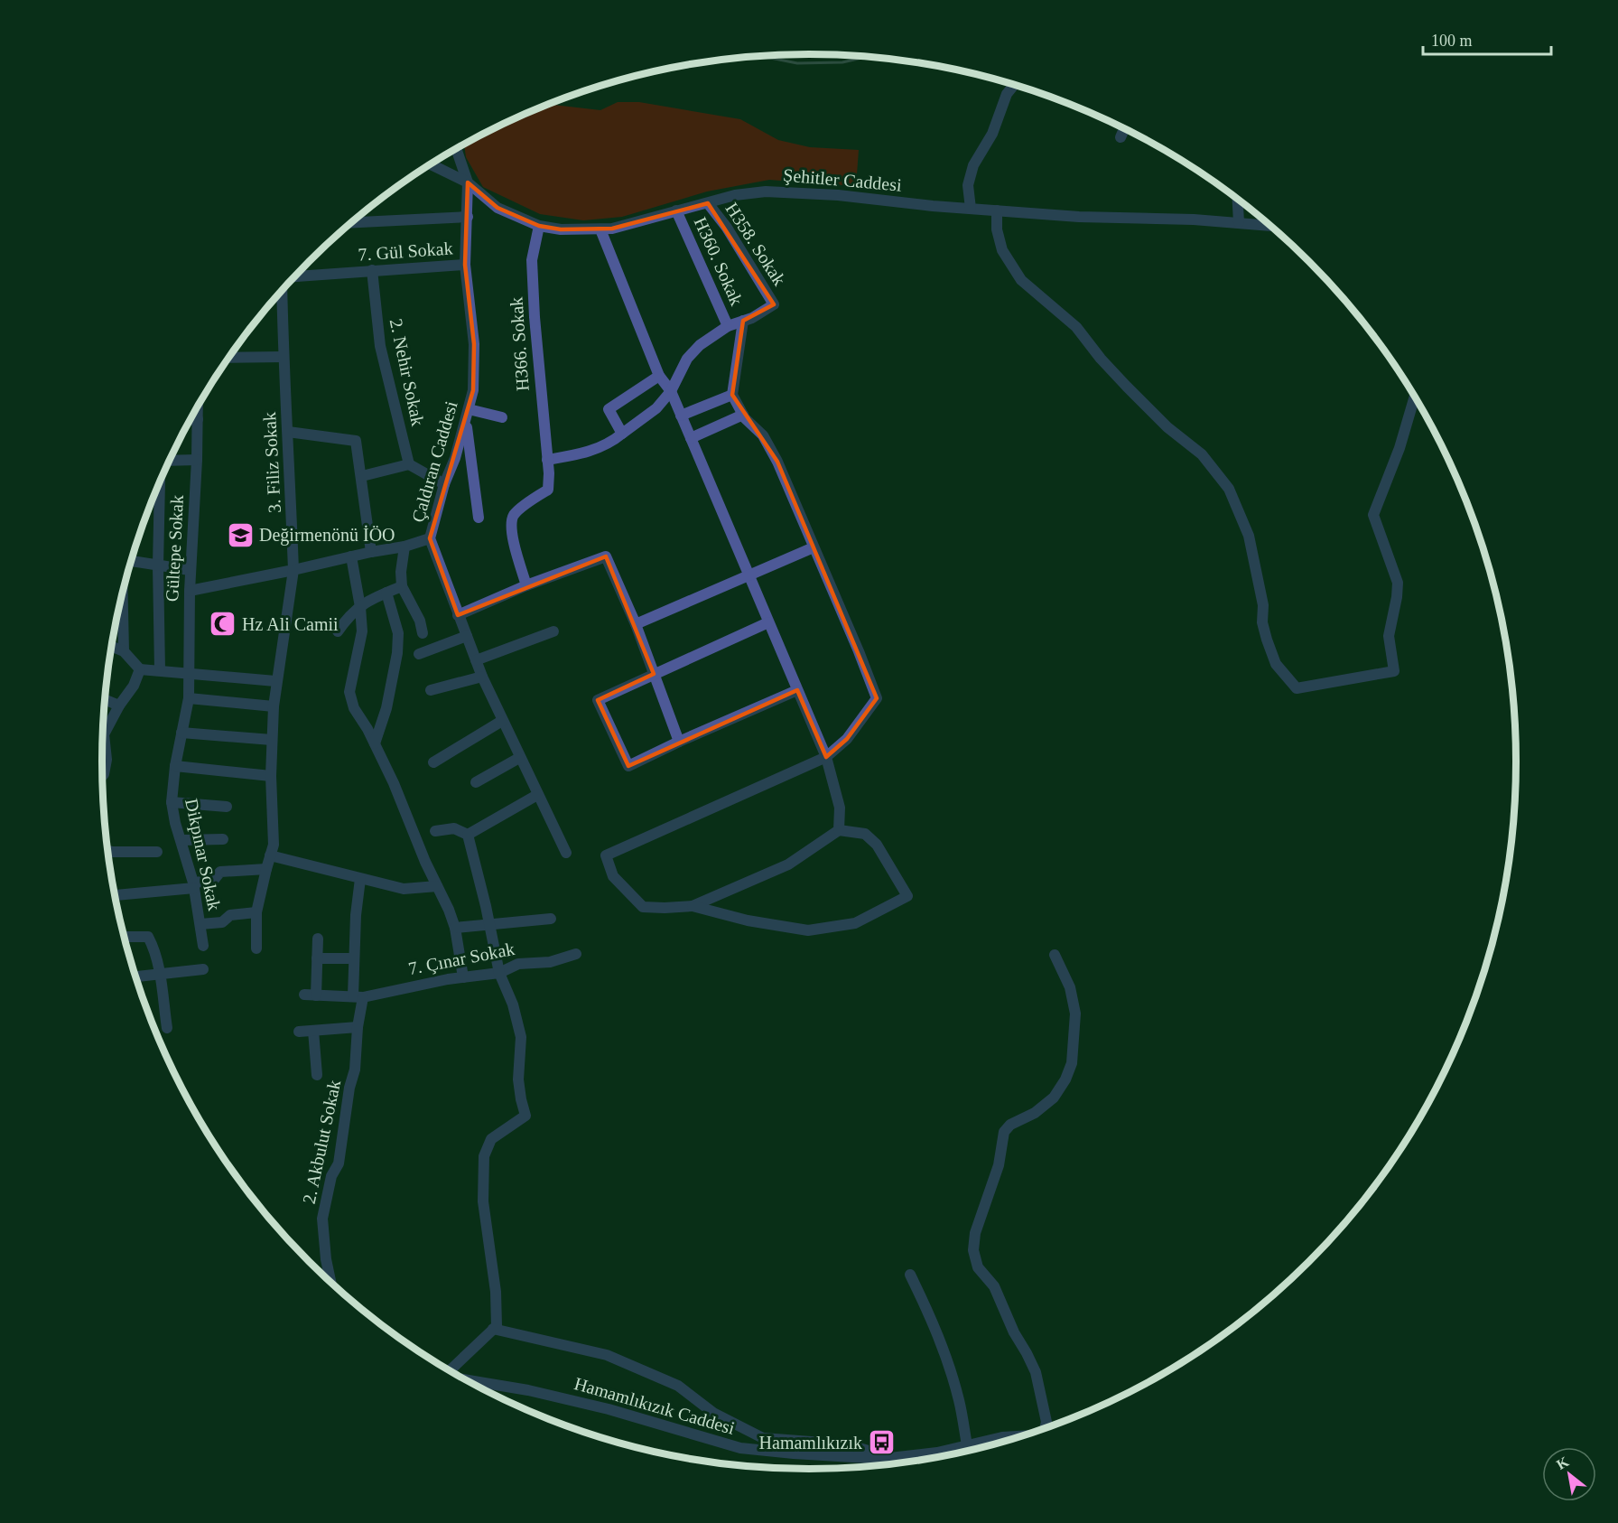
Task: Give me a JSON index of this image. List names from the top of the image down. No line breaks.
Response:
{"streets":{"street":["Şehitler Caddesi","H358. Sokak","7. Gül Sokak","H360. Sokak","H366. Sokak","2. Nehir Sokak","Çaldıran Caddesi","3. Filiz Sokak","Gültepe Sokak","Dikpınar Sokak","7. Çınar Sokak","2. Akbulut Sokak","Hamamlıkızık Caddesi"]},"crossings":[["Şehitler Caddesi","H358. Sokak"],["Şehitler Caddesi","H360. Sokak"],["Şehitler Caddesi","H366. Sokak"],["Şehitler Caddesi","Çaldıran Caddesi"],["7. Gül Sokak","2. Nehir Sokak"],["7. Gül Sokak","Çaldıran Caddesi"],["Gültepe Sokak","Dikpınar Sokak"],["7. Çınar Sokak","2. Akbulut Sokak"]],"places":{"school or university":["Değirmenönü İÖO"],"mosque":["Hz Ali Camii"],"bus stop":["Hamamlıkızık"]},"scale_bar":"100 m","north":"top left"}
